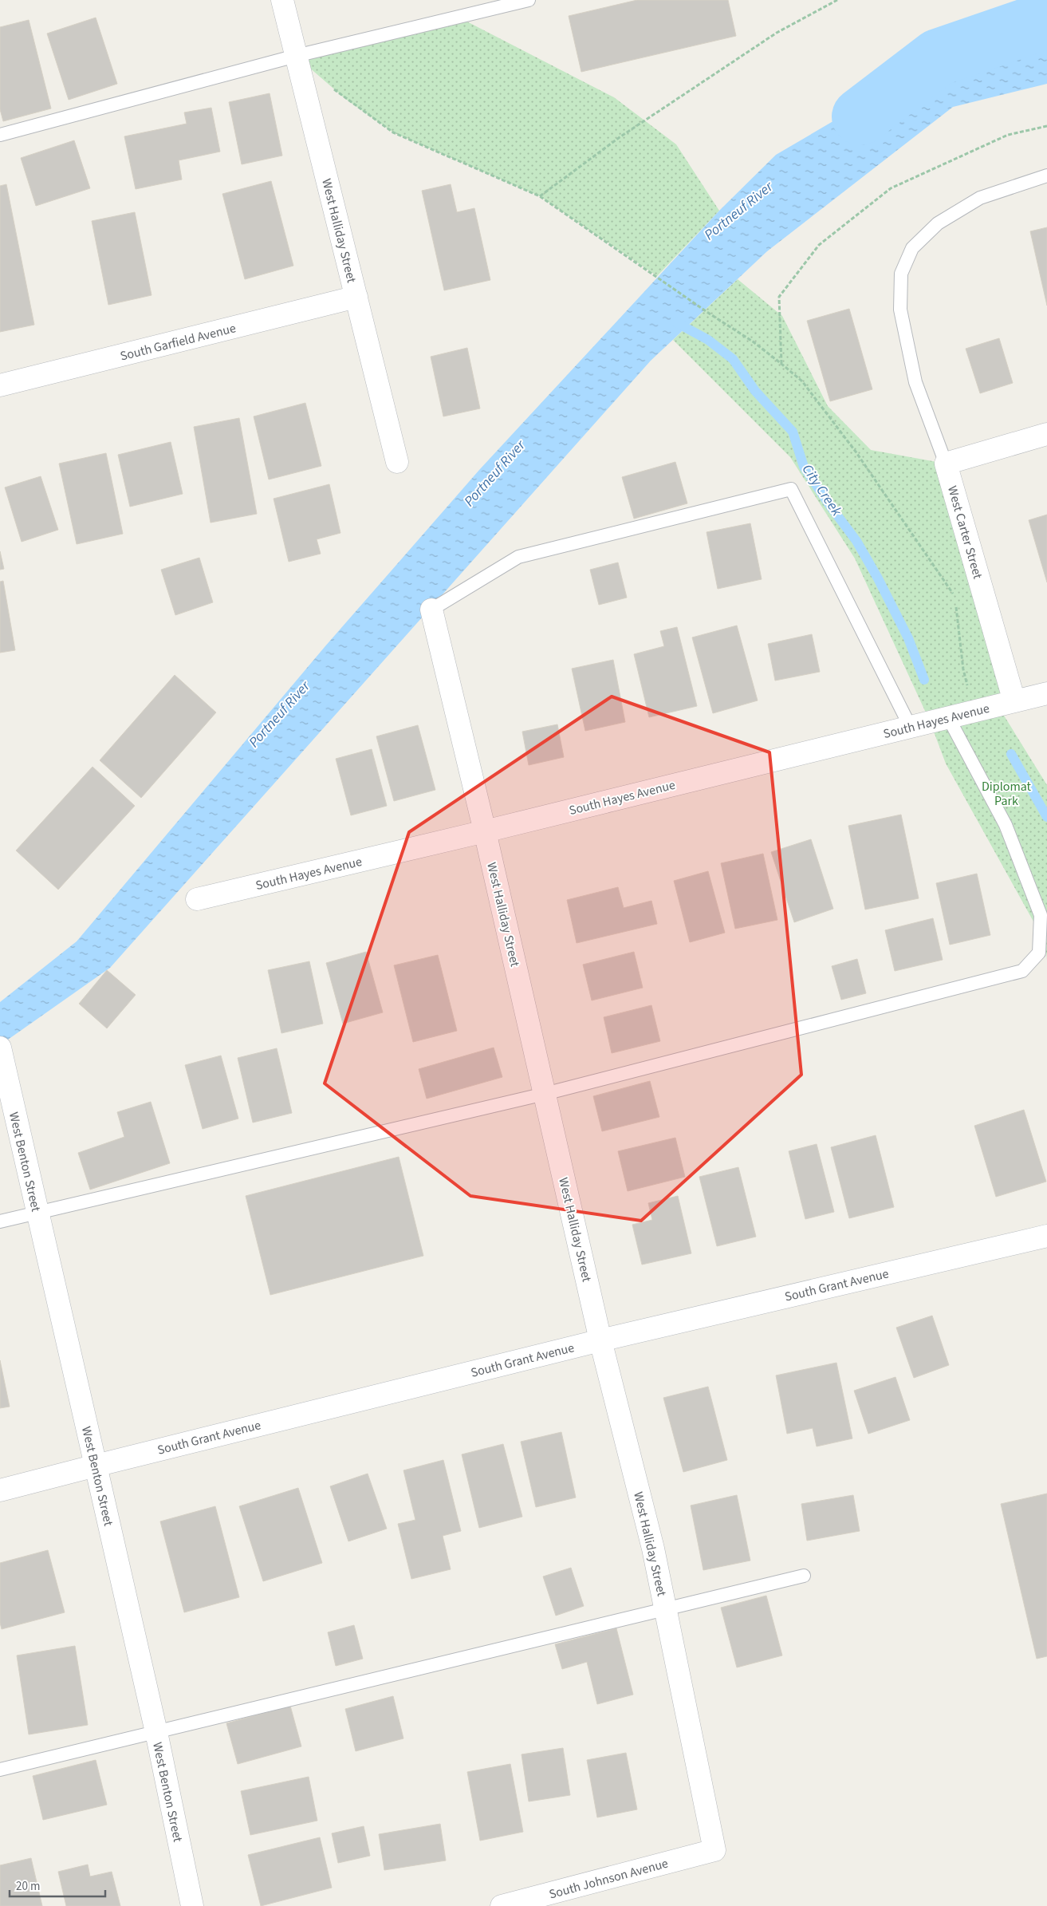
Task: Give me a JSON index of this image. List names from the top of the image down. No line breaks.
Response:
{"streets":{"street":["West Halliday Street","South Garfield Avenue","West Carter Street","South Hayes Avenue","West Benton Street","South Grant Avenue","South Johnson Avenue"]},"crossings":[["West Halliday Street","South Garfield Avenue"],["West Halliday Street","South Hayes Avenue"],["West Halliday Street","South Grant Avenue"],["West Halliday Street","South Johnson Avenue"],["West Carter Street","South Hayes Avenue"],["West Benton Street","South Grant Avenue"]],"water":["Portneuf River","City Creek"],"parks":["Diplomat Park"],"scale_bar":"20 m"}
